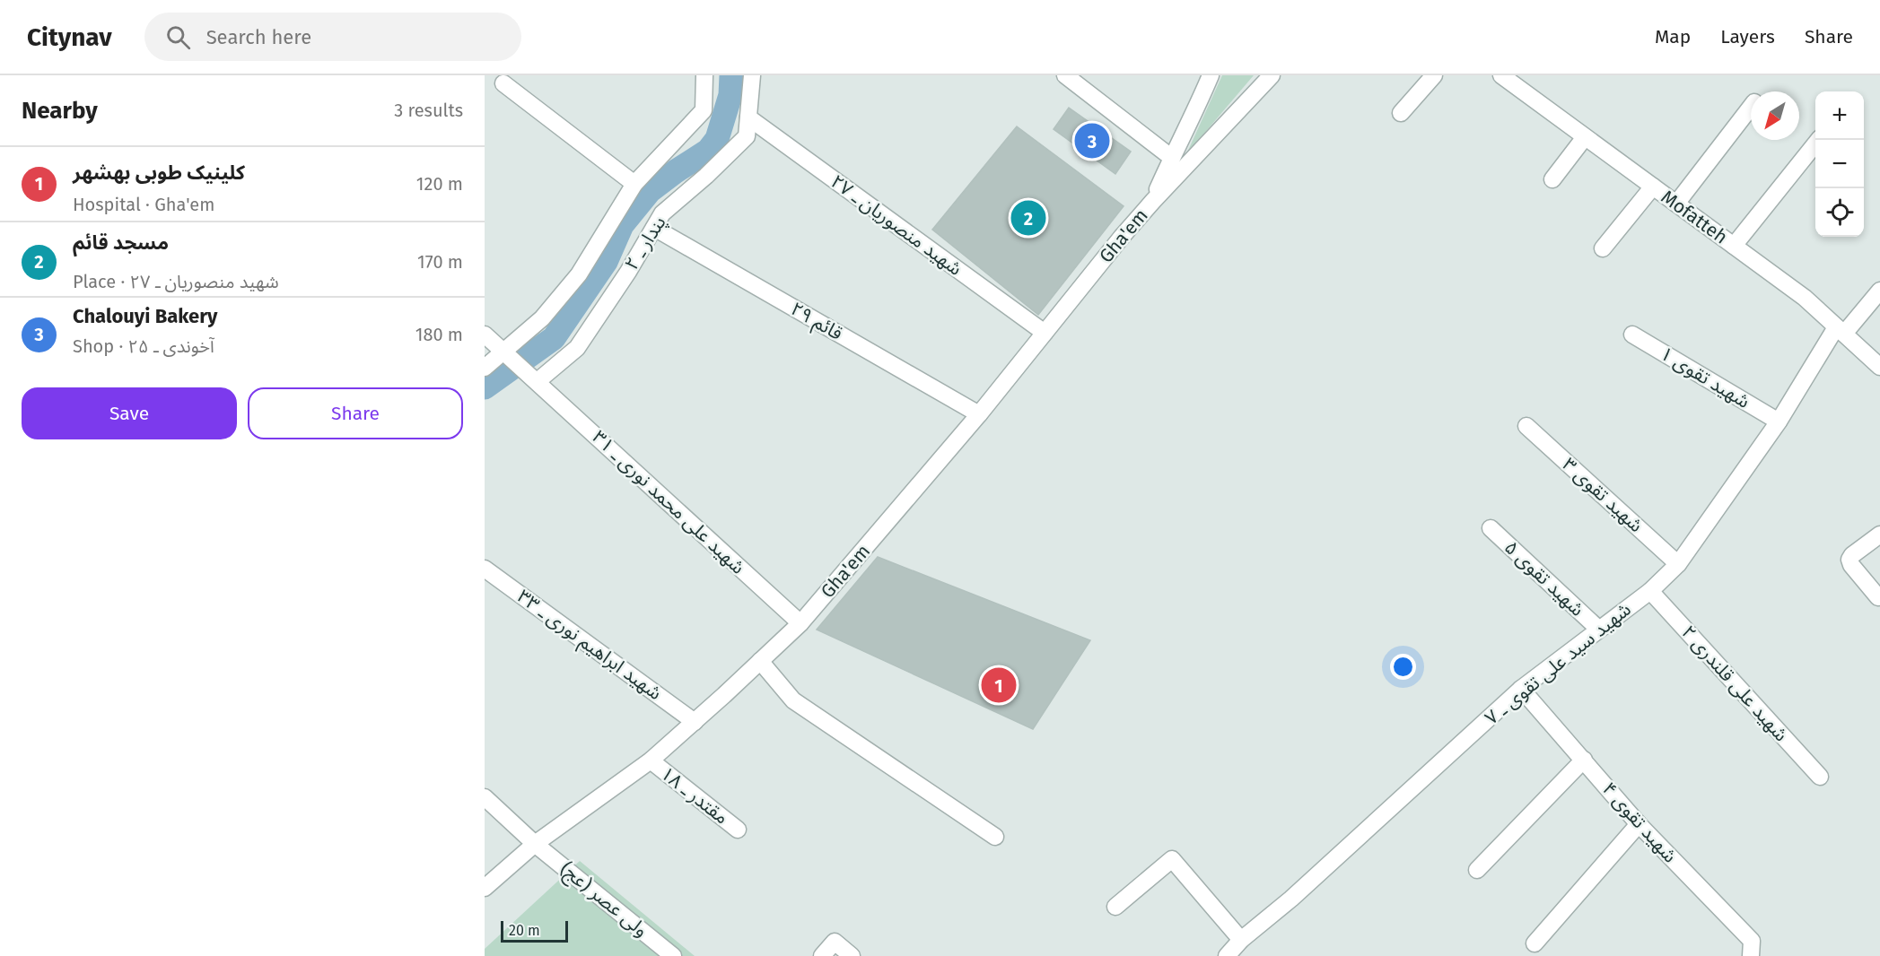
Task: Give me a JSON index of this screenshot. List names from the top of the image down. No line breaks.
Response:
{"streets":{"street":["Mofatteh","شهید منصوریان ـ ۲۷","Gha'em","پندار ـ ۲","قائم ۲۹","شهید تقوی ۱","شهید تقوی ۳","شهید علی محمد نوری ـ ۳۱","شهید تقوی ۵","شهید ابراهیم نوری ـ ۳۳","شهید سید علی تقوی ـ ۷","شهید علی قلندری ۲","مقتدر ـ ۱۸","شهید تقوی ۴","ولی عصر (عج)"]},"crossings":[["Mofatteh","شهید سید علی تقوی ـ ۷"],["شهید منصوریان ـ ۲۷","Gha'em"],["شهید منصوریان ـ ۲۷","پندار ـ ۲"],["Gha'em","قائم ۲۹"],["Gha'em","شهید علی محمد نوری ـ ۳۱"],["Gha'em","شهید ابراهیم نوری ـ ۳۳"],["Gha'em","مقتدر ـ ۱۸"],["Gha'em","ولی عصر (عج)"],["پندار ـ ۲","قائم ۲۹"],["پندار ـ ۲","شهید علی محمد نوری ـ ۳۱"],["شهید تقوی ۱","شهید سید علی تقوی ـ ۷"],["شهید تقوی ۳","شهید سید علی تقوی ـ ۷"],["شهید تقوی ۵","شهید سید علی تقوی ـ ۷"],["شهید سید علی تقوی ـ ۷","شهید علی قلندری ۲"],["شهید سید علی تقوی ـ ۷","شهید تقوی ۴"]],"scale_bar":"20 m","north":"bottom left","page":{"header":"Citynav","search":"Search here","nav":["Map","Layers","Share"],"heading":["Nearby","3 results"],"map_buttons":["+","−"],"pins":["3","2","1"],"list":[{"mark":"1","name":"کلینیک طوبی بهشهر","note":"Hospital · Gha'em","value":"120 m"},{"mark":"2","name":"مسجد قائم","note":"Place · شهید منصوریان ـ ۲۷","value":"170 m"},{"mark":"3","name":"Chalouyi Bakery","note":"Shop · آخوندی ـ ۲۵","value":"180 m"}],"buttons":["Save","Share"],"scale":"20 m"}}
